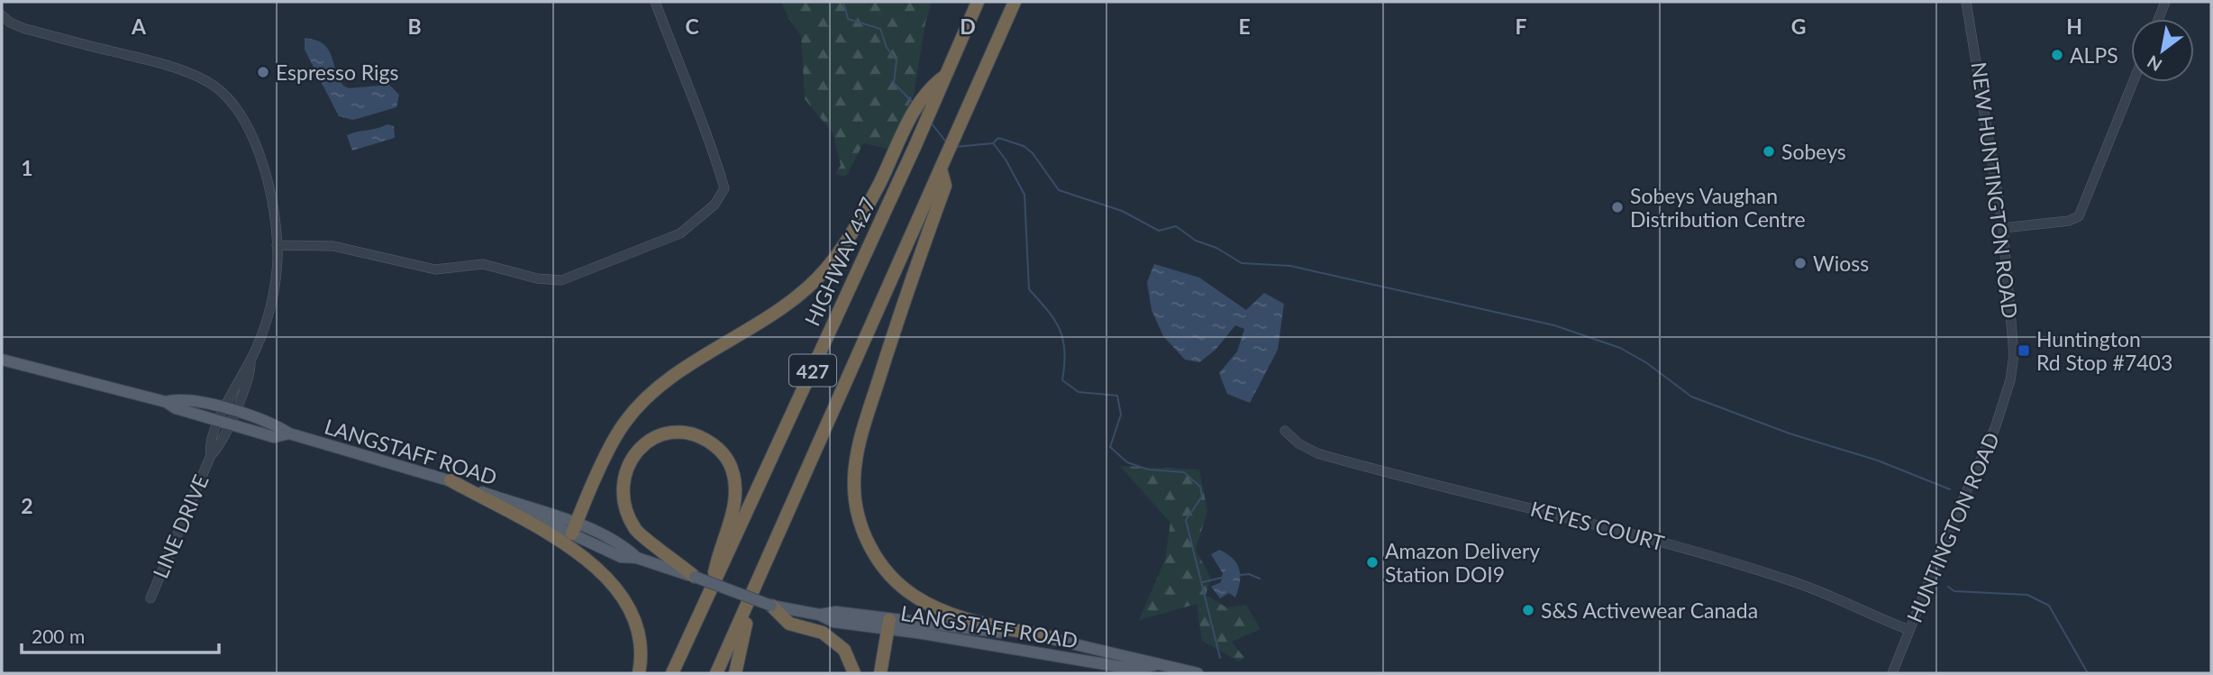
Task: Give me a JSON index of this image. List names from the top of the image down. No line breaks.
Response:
{"streets":{"highway":["HIGHWAY 427","427"],"main road":["LANGSTAFF ROAD"],"street":["NEW HUNTINGTON ROAD","KEYES COURT","LINE DRIVE","HUNTINGTON ROAD"]},"crossings":[["NEW HUNTINGTON ROAD","HUNTINGTON ROAD"],["LANGSTAFF ROAD","LINE DRIVE"],["KEYES COURT","HUNTINGTON ROAD"]],"places":{"other":["ALPS","Espresso Rigs","Sobeys","Sobeys Vaughan Distribution Centre","Wioss","Amazon Delivery Station DOI9","S&S Activewear Canada"],"transit":["Huntington Rd Stop #7403"]},"scale_bar":"200 m","north":"bottom left","grid":{"columns":["A","B","C","D","E","F","G","H"],"rows":["1","2"]}}
